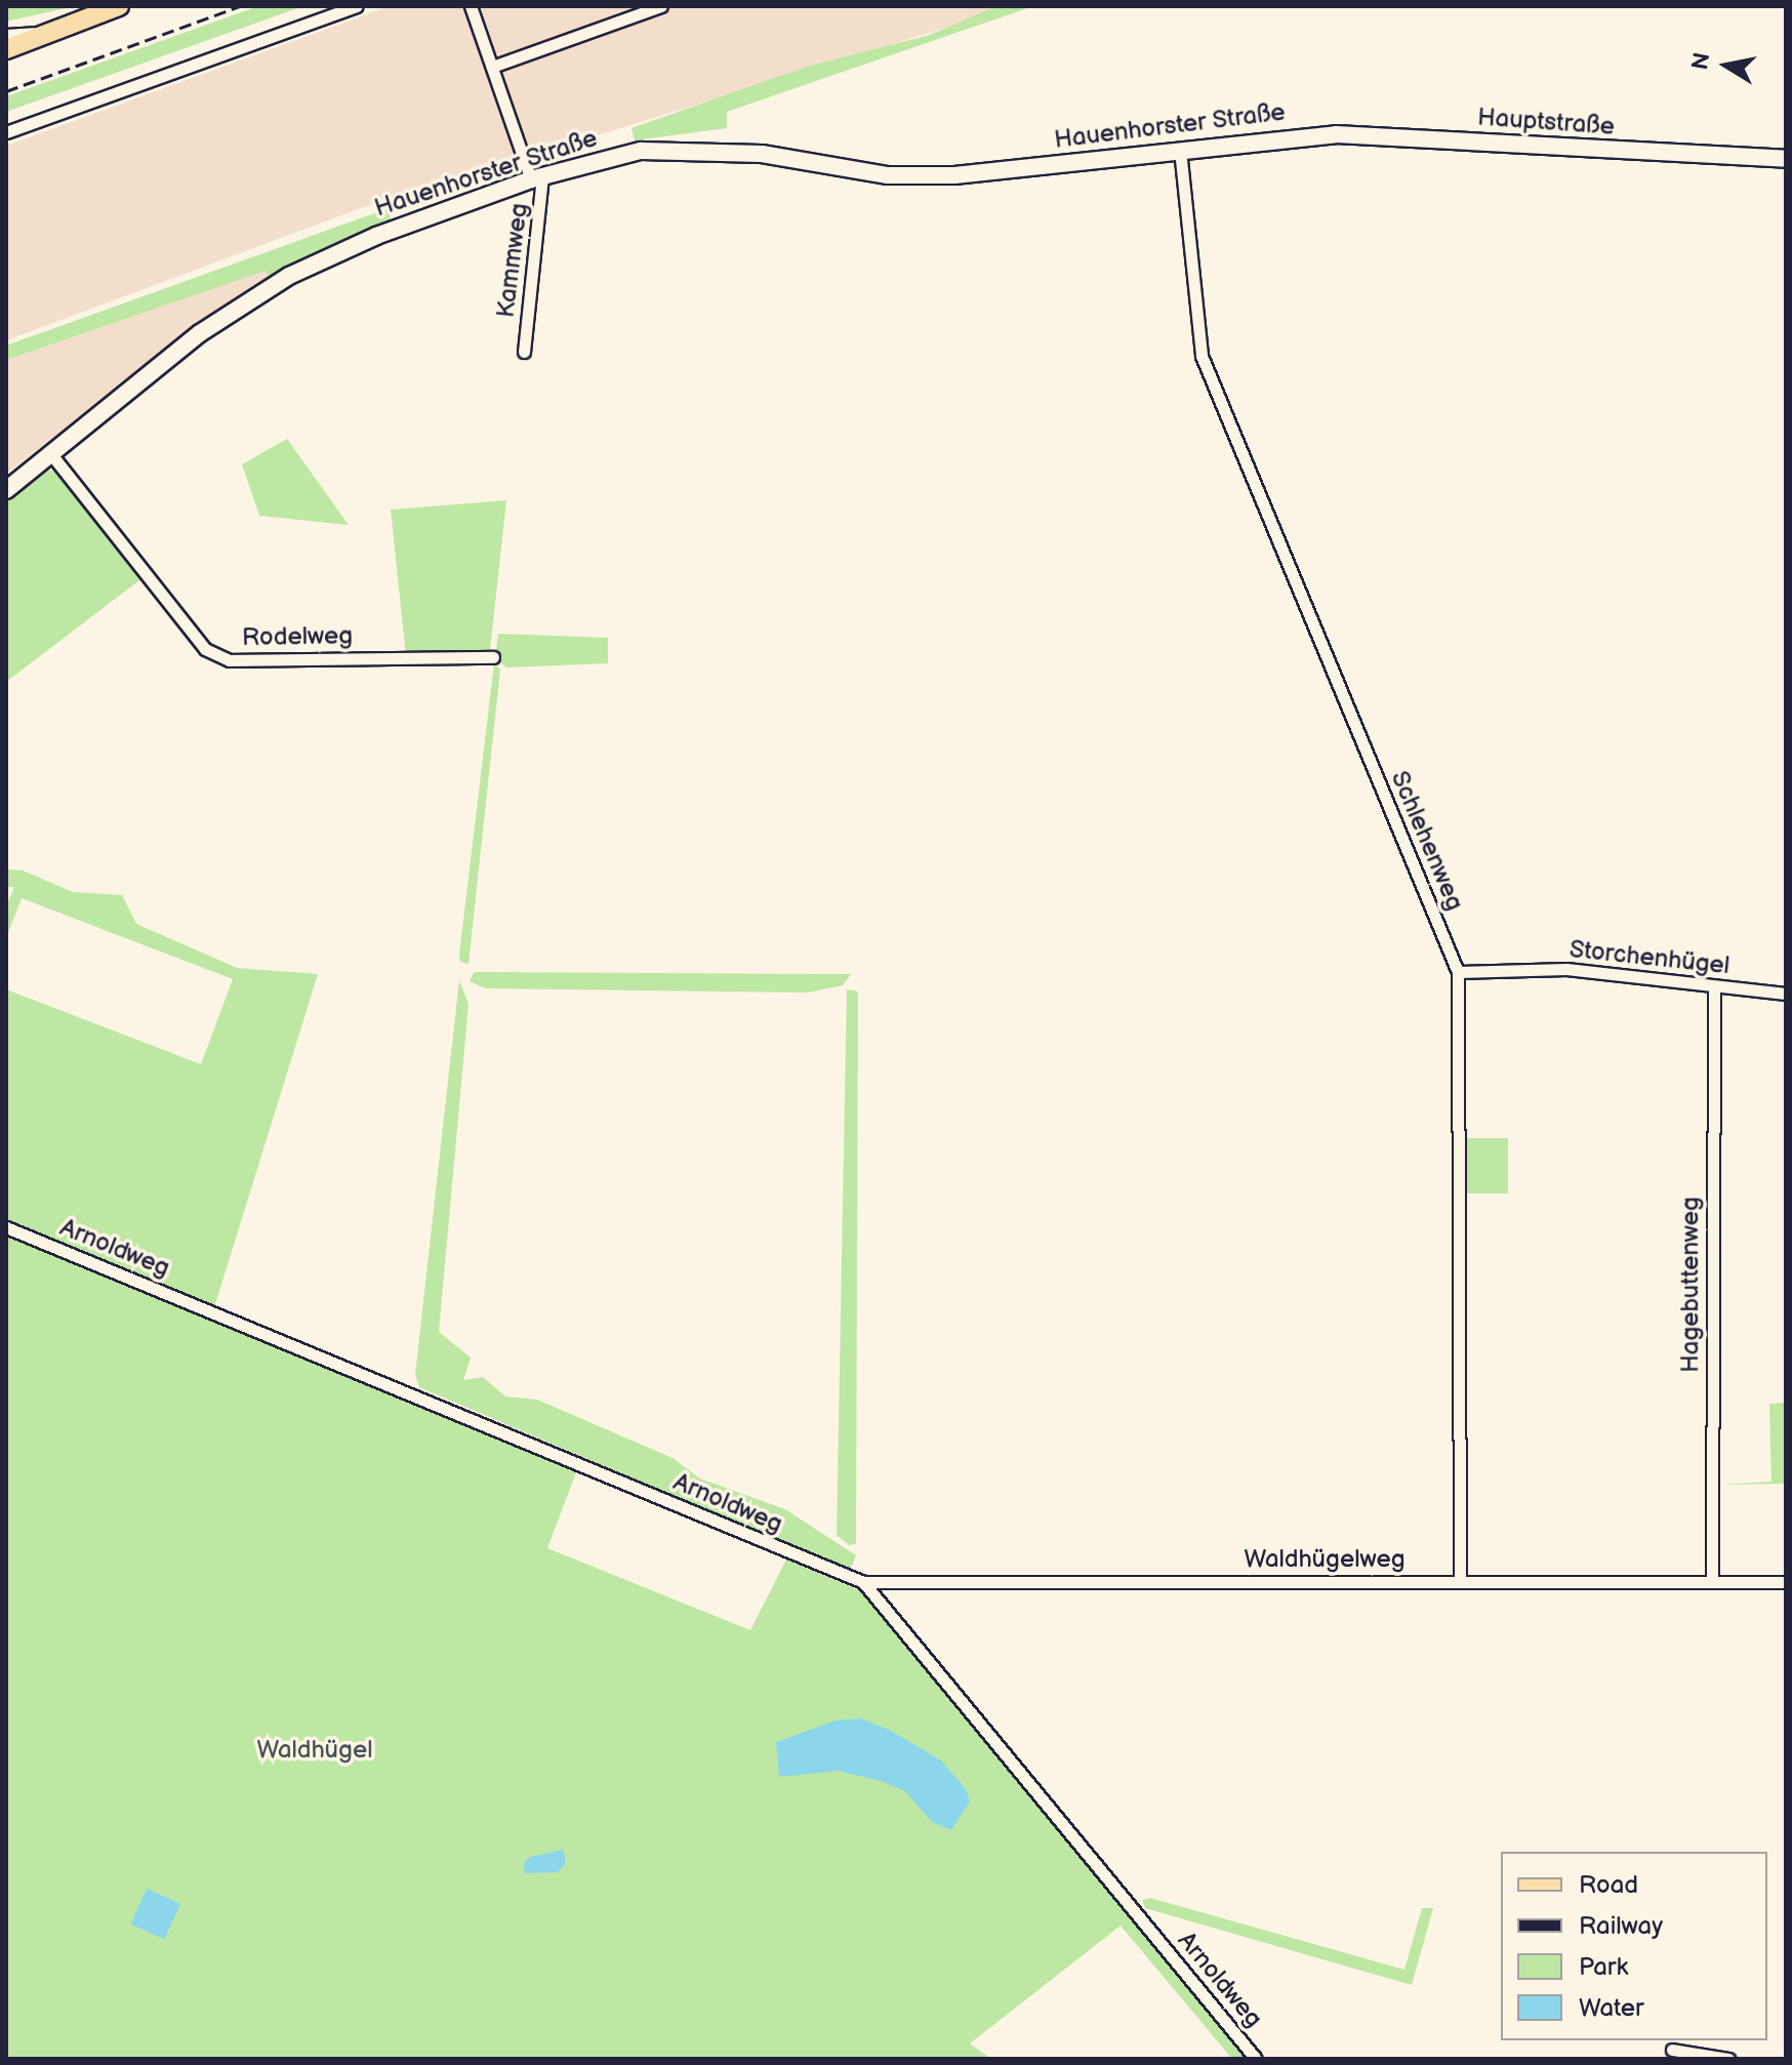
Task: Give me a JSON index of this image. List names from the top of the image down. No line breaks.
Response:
{"streets":{"street":["Hauptstraße","Hauenhorster Straße","Kammweg","Rodelweg","Schlehenweg","Storchenhügel","Arnoldweg","Hagebuttenweg","Waldhügelweg"]},"crossings":[["Hauptstraße","Hauenhorster Straße"],["Hauenhorster Straße","Kammweg"],["Hauenhorster Straße","Rodelweg"],["Hauenhorster Straße","Schlehenweg"],["Schlehenweg","Storchenhügel"],["Schlehenweg","Waldhügelweg"],["Storchenhügel","Hagebuttenweg"],["Arnoldweg","Waldhügelweg"],["Hagebuttenweg","Waldhügelweg"]],"parks":["Waldhügel"],"legend":["Road","Railway","Park","Water"],"north":"left"}
